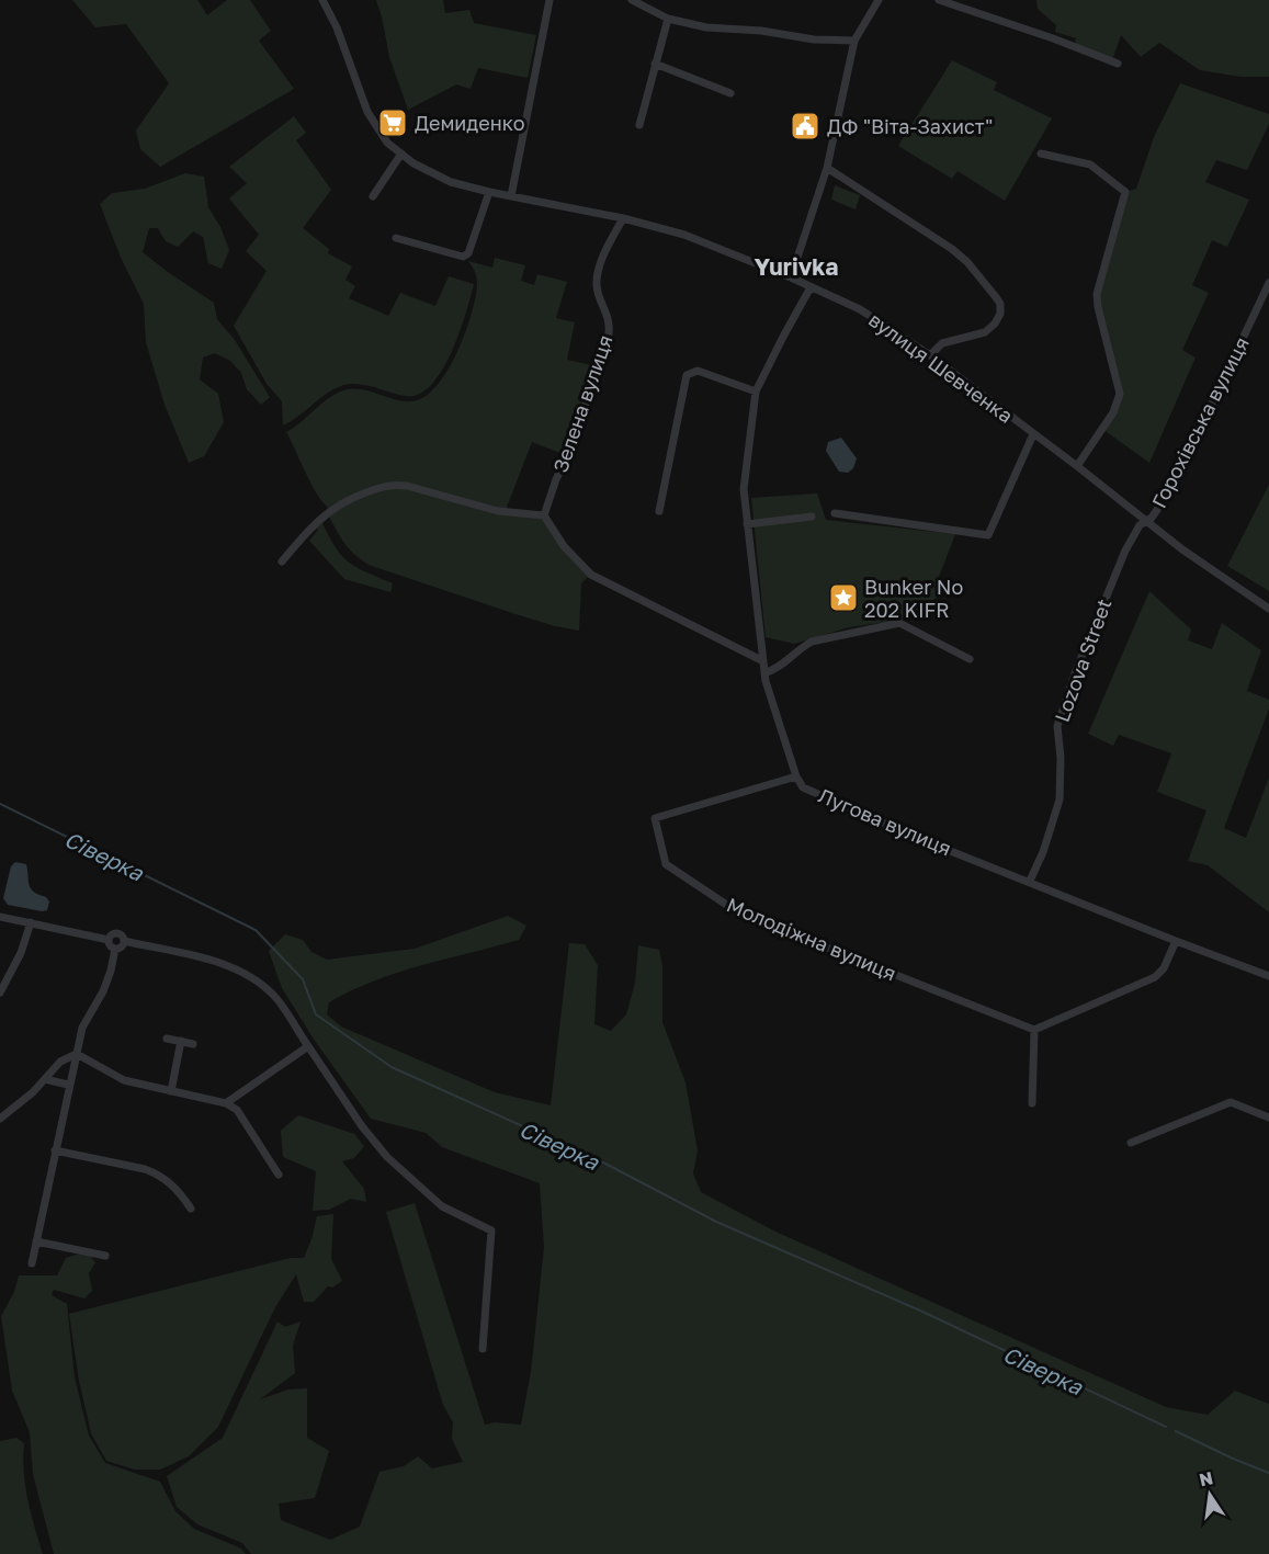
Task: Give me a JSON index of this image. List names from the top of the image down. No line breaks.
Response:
{"streets":{"street":["вулиця Шевченка","Зелена вулиця","Горохівська вулиця","Lozova Street","Лугова вулиця","Молодіжна вулиця"]},"crossings":[["вулиця Шевченка","Зелена вулиця"],["вулиця Шевченка","Горохівська вулиця"],["вулиця Шевченка","Lozova Street"],["вулиця Шевченка","Лугова вулиця"],["Горохівська вулиця","Lozova Street"],["Lozova Street","Лугова вулиця"],["Лугова вулиця","Молодіжна вулиця"]],"districts":["Yurivka"],"water":["Сіверка"],"places":{"supermarket":["Демиденко"],"public building":["ДФ \"Віта-Захист\""],"place":["Bunker No 202 KIFR"]},"north":"top"}
